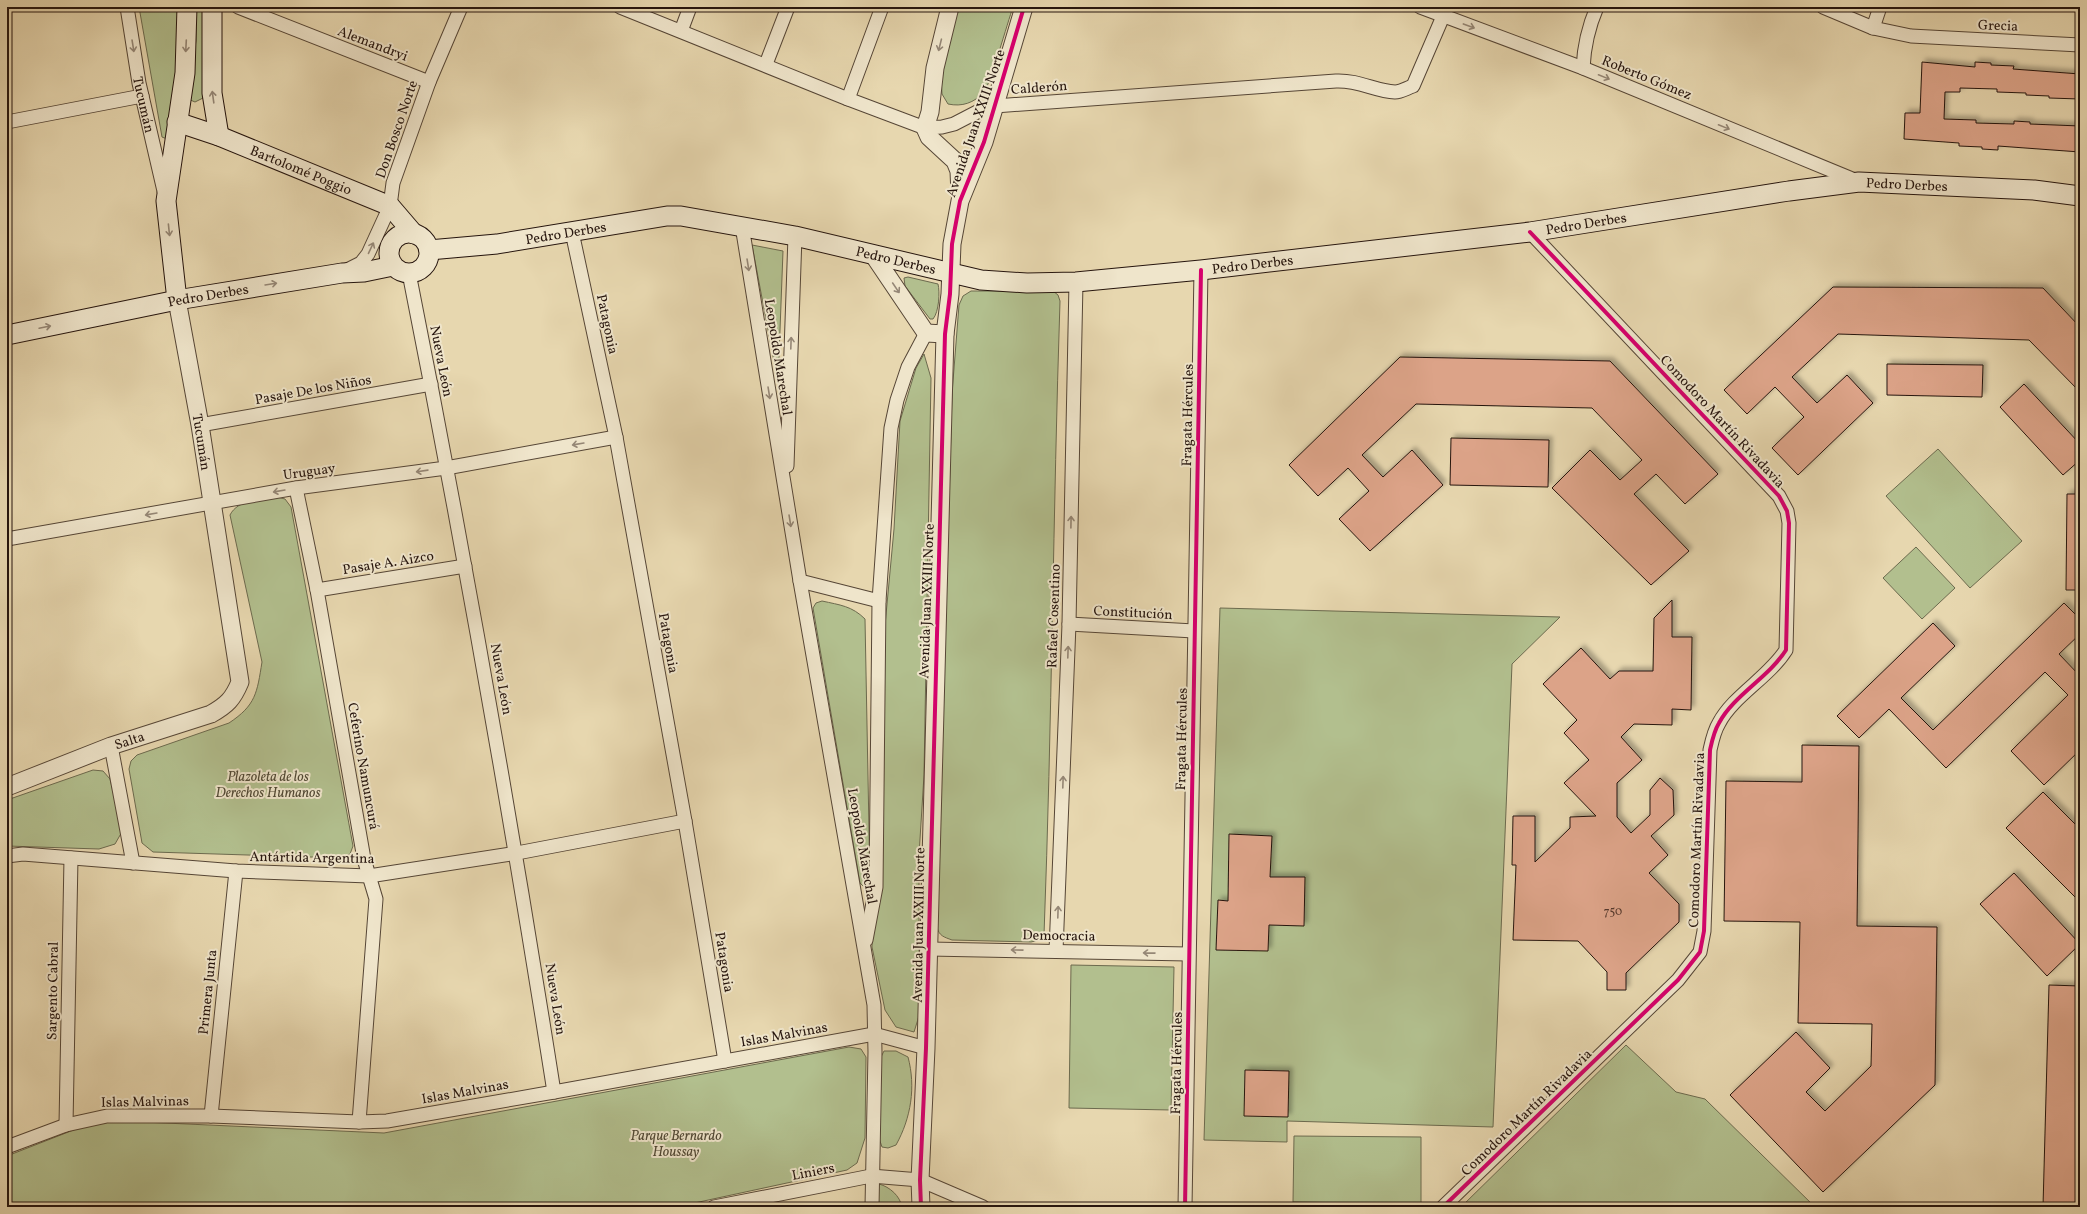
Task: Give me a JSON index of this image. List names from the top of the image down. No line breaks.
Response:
{"streets":{"main road":["Tucumán","Bartolomé Poggio","Pedro Derbes"],"street":["Grecia","Alemandryi","Roberto Gómez","Calderón","Avenida Juan XXIII Norte","Don Bosco Norte","Patagonia","Leopoldo Marechal","Nueva León","Pasaje De los Niños","Fragata Hércules","Comodoro Martín Rivadavia","Uruguay","Pasaje A. Aizco","Constitución","Rafael Cosentino","Salta","Ceferino Namuncurá","Antártida Argentina","Democracia","Sargento Cabral","Primera Junta","Islas Malvinas","Liniers"]},"crossings":[["Alemandryi","Don Bosco Norte"],["Roberto Gómez","Calderón"],["Roberto Gómez","Pedro Derbes"],["Calderón","Avenida Juan XXIII Norte"],["Tucumán","Bartolomé Poggio"],["Tucumán","Pedro Derbes"],["Tucumán","Pasaje De los Niños"],["Tucumán","Uruguay"],["Tucumán","Salta"],["Avenida Juan XXIII Norte","Pedro Derbes"],["Avenida Juan XXIII Norte","Democracia"],["Avenida Juan XXIII Norte","Islas Malvinas"],["Avenida Juan XXIII Norte","Liniers"],["Don Bosco Norte","Bartolomé Poggio"],["Don Bosco Norte","Pedro Derbes"],["Bartolomé Poggio","Pedro Derbes"],["Bartolomé Poggio","Nueva León"],["Pedro Derbes","Patagonia"],["Pedro Derbes","Leopoldo Marechal"],["Pedro Derbes","Nueva León"],["Pedro Derbes","Fragata Hércules"],["Pedro Derbes","Comodoro Martín Rivadavia"],["Pedro Derbes","Rafael Cosentino"],["Patagonia","Uruguay"],["Patagonia","Antártida Argentina"],["Patagonia","Islas Malvinas"],["Leopoldo Marechal","Islas Malvinas"],["Leopoldo Marechal","Liniers"],["Nueva León","Pasaje De los Niños"],["Nueva León","Uruguay"],["Nueva León","Pasaje A. Aizco"],["Nueva León","Antártida Argentina"],["Nueva León","Islas Malvinas"],["Fragata Hércules","Constitución"],["Fragata Hércules","Democracia"],["Uruguay","Ceferino Namuncurá"],["Pasaje A. Aizco","Ceferino Namuncurá"],["Constitución","Rafael Cosentino"],["Rafael Cosentino","Democracia"],["Ceferino Namuncurá","Antártida Argentina"],["Ceferino Namuncurá","Islas Malvinas"],["Antártida Argentina","Sargento Cabral"],["Antártida Argentina","Primera Junta"],["Sargento Cabral","Islas Malvinas"],["Primera Junta","Islas Malvinas"]],"one_way":["Roberto Gómez","Uruguay","Rafael Cosentino","Democracia"],"parks":["Plazoleta de los Derechos Humanos","Parque Bernardo Houssay"],"house_numbers":["750"]}
